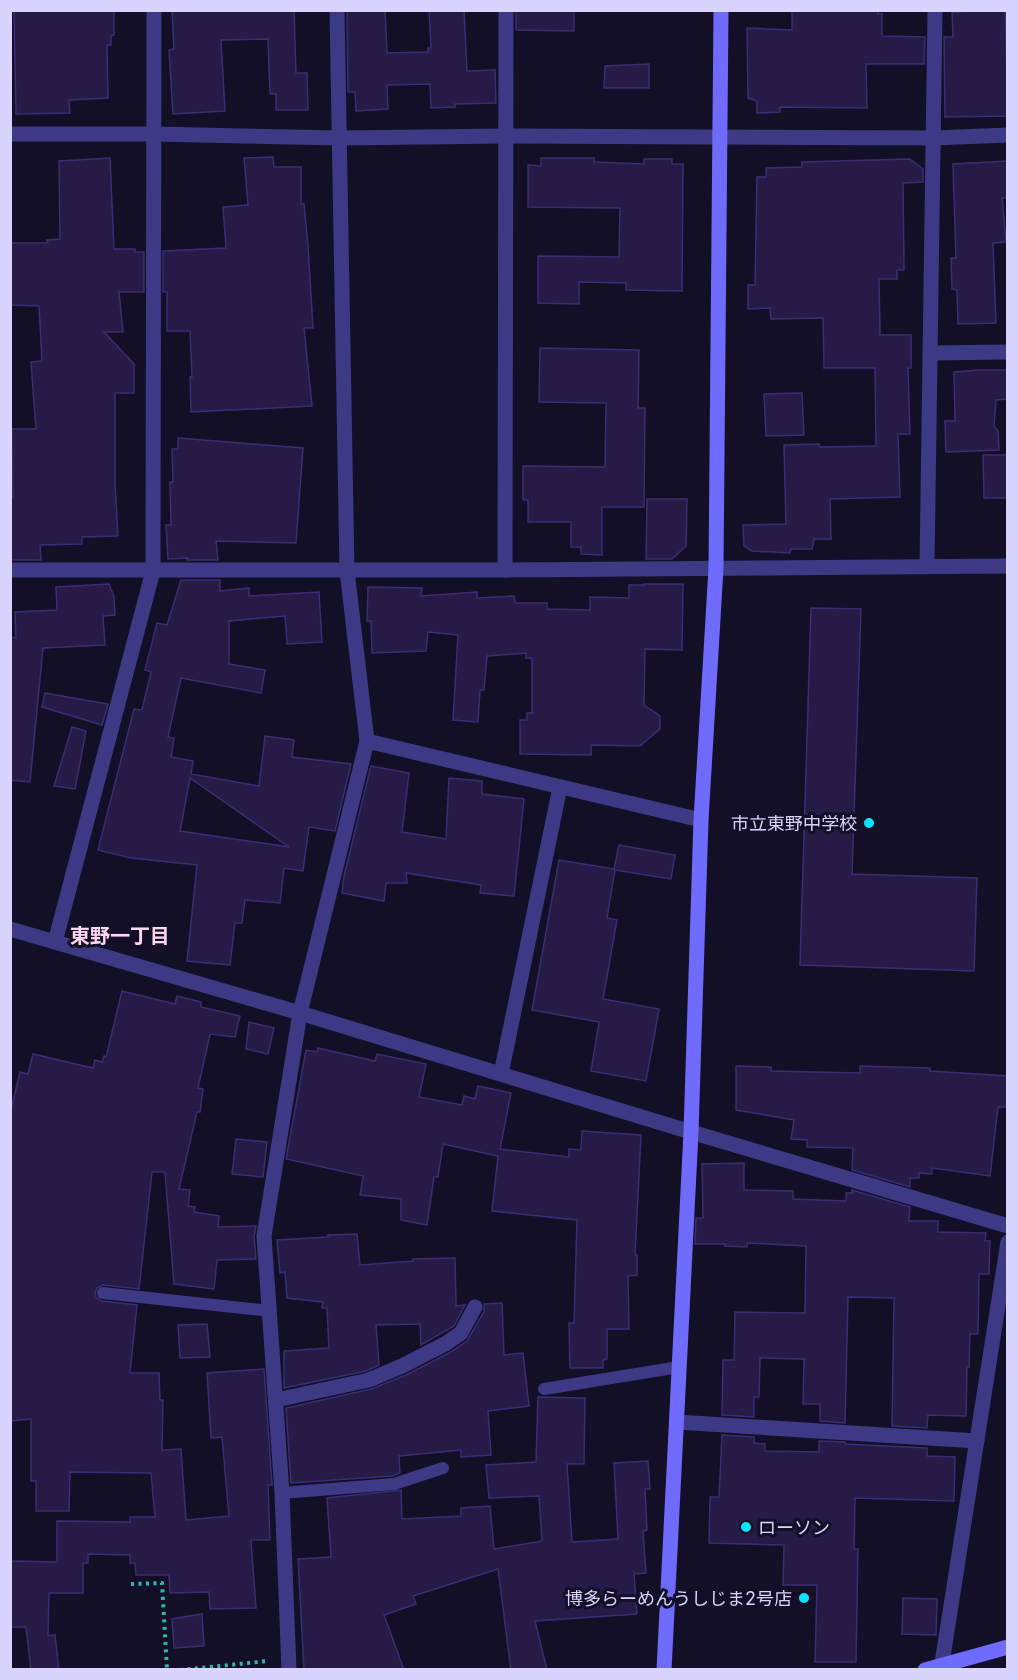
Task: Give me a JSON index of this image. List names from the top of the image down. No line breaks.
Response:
{"districts":["東野一丁目"],"places":["市立東野中学校","ローソン","博多らーめんうしじま2号店"]}
